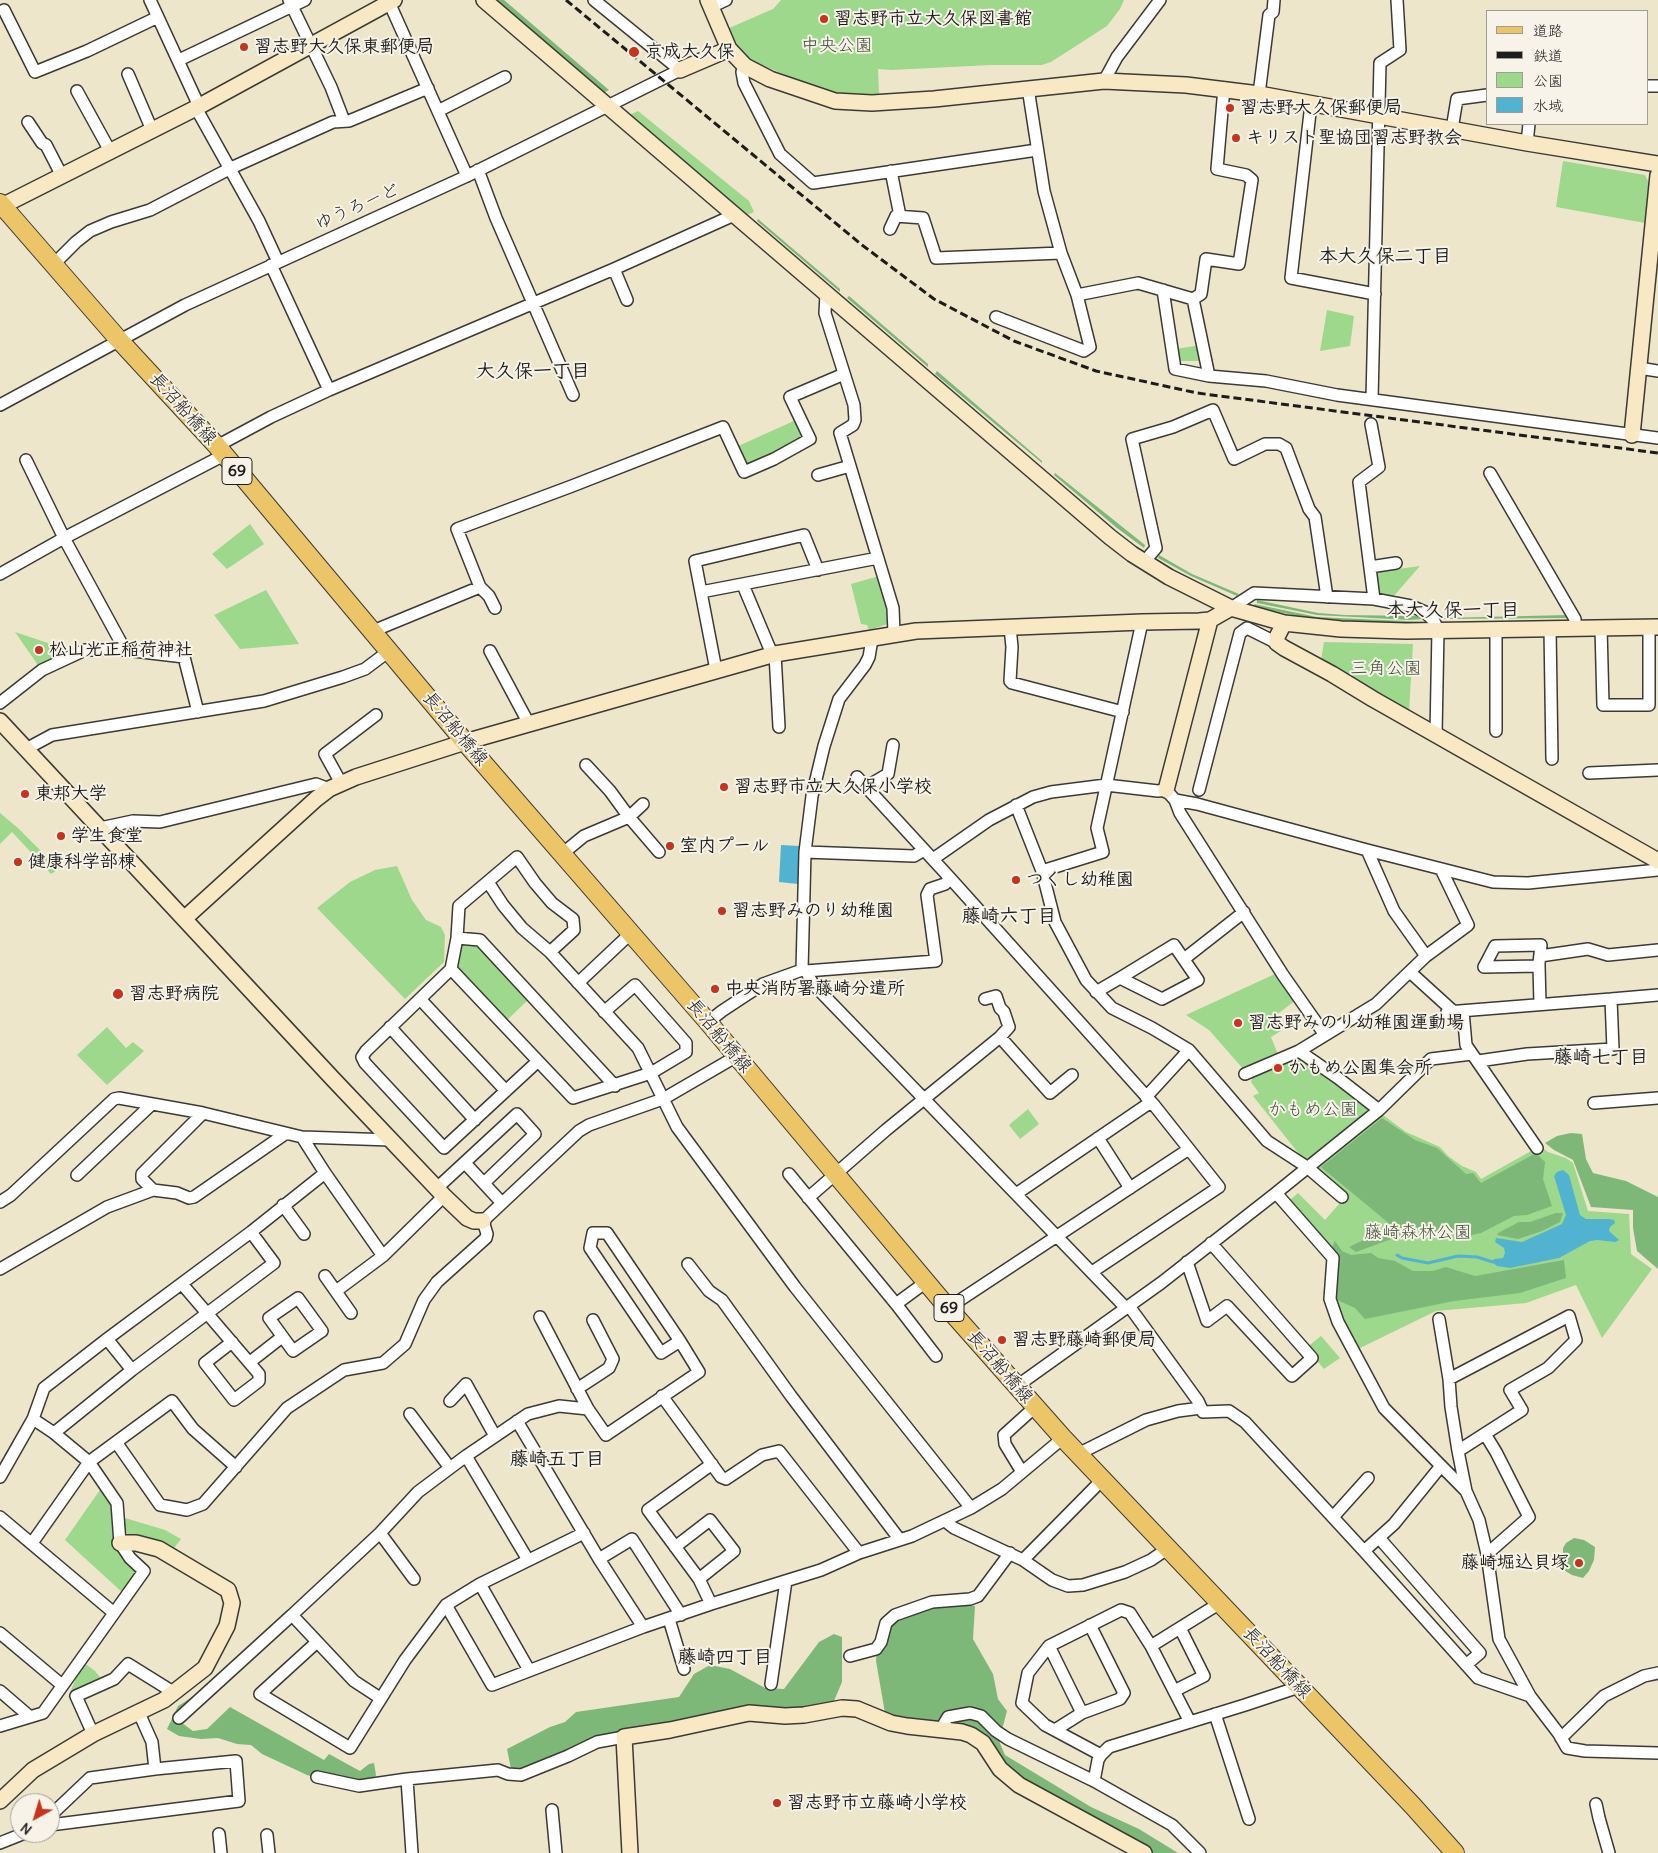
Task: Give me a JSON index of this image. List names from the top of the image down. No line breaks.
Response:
{"streets":{"main road":["長沼船橋線","69"],"street":["ゆうろーど"]},"crossings":[["ゆうろーど","長沼船橋線"]],"districts":["本大久保二丁目","大久保一丁目","本大久保一丁目","藤崎六丁目","藤崎七丁目","藤崎五丁目","藤崎四丁目"],"parks":["中央公園","三角公園","かもめ公園","藤崎森林公園"],"places":["習志野市立大久保図書館","習志野大久保東郵便局","京成大久保","習志野大久保郵便局","キリスト聖協団習志野教会","松山光正稲荷神社","習志野市立大久保小学校","東邦大学","学生食堂","室内プール","健康科学部棟","つくし幼稚園","習志野みのり幼稚園","中央消防署藤崎分遣所","習志野病院","習志野みのり幼稚園運動場","かもめ公園集会所","習志野藤崎郵便局","藤崎堀込貝塚","習志野市立藤崎小学校"],"legend":["道路","鉄道","公園","水域"],"north":"bottom left"}
